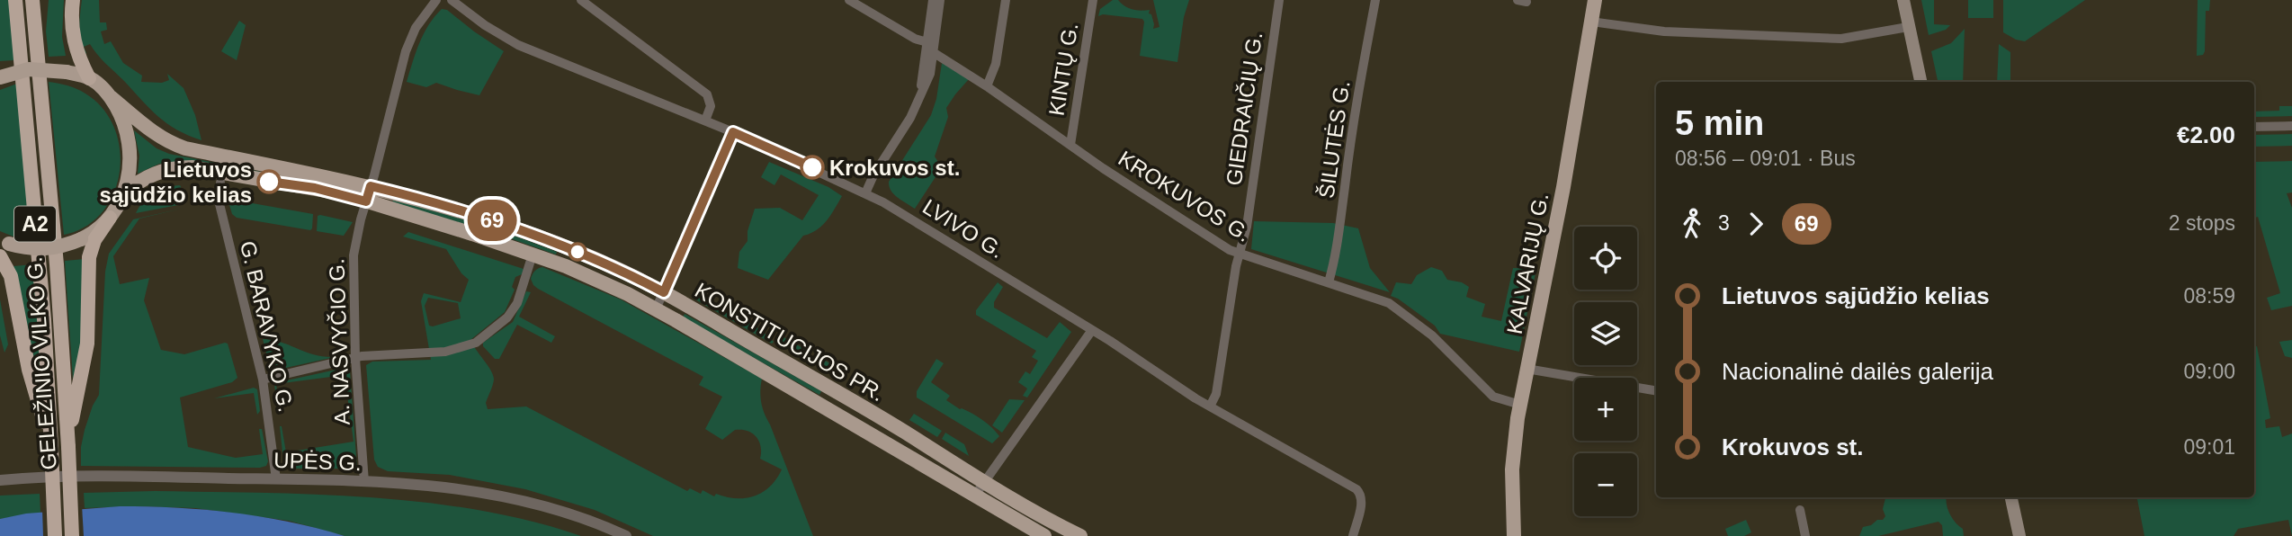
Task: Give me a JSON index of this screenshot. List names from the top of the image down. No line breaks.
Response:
{"streets":{"highway":["A2","GELEŽINIO VILKO G."],"main road":["KALVARIJŲ G.","KONSTITUCIJOS PR."],"street":["KINTŲ G.","GIEDRAIČIŲ G.","ŠILUTĖS G.","KROKUVOS G.","LVIVO G.","G. BARAVYKO G.","A. NASVYČIO G.","UPĖS G."]},"crossings":[["KINTŲ G.","KROKUVOS G."],["GIEDRAIČIŲ G.","KROKUVOS G."],["GIEDRAIČIŲ G.","LVIVO G."],["ŠILUTĖS G.","KROKUVOS G."],["KROKUVOS G.","KALVARIJŲ G."],["G. BARAVYKO G.","KONSTITUCIJOS PR."],["G. BARAVYKO G.","UPĖS G."],["A. NASVYČIO G.","KONSTITUCIJOS PR."],["A. NASVYČIO G.","UPĖS G."]],"places":["Krokuvos st.","Lietuvos sąjūdžio kelias"],"lines":["bus line 69"],"page":{"on_map":"69","heading":["5 min","08:56 – 09:01 · Bus","€2.00"],"legs":["3","69","2 stops"],"map_buttons":["+","−"],"list":[{"name":"Lietuvos sąjūdžio kelias","value":"08:59"},{"name":"Nacionalinė dailės galerija","value":"09:00"},{"name":"Krokuvos st.","value":"09:01"}]}}
